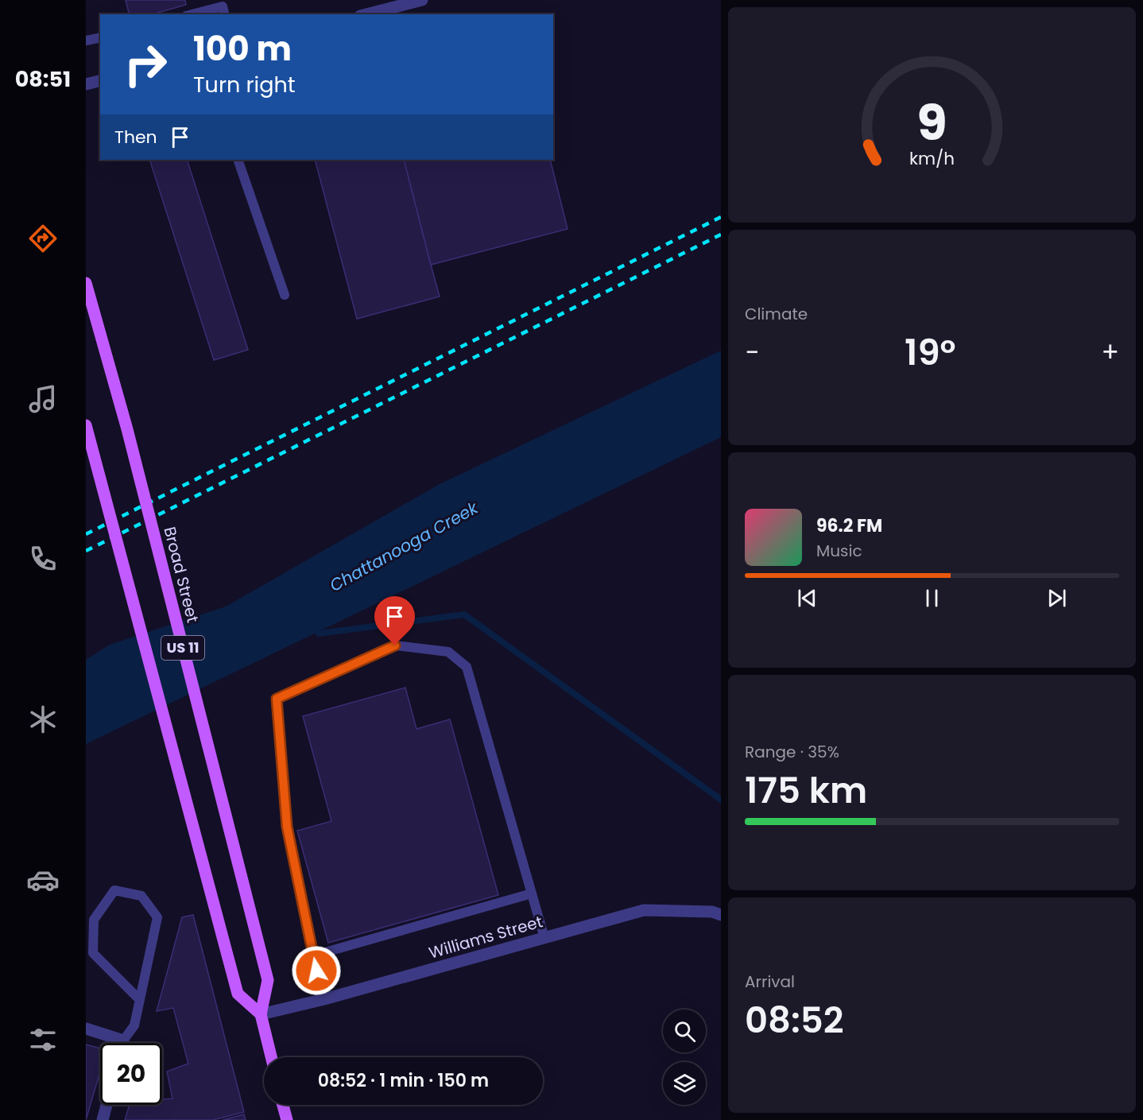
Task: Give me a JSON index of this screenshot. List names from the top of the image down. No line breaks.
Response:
{"streets":{"main road":["Broad Street","US 11"],"street":["Williams Street"]},"crossings":[["Broad Street","US 11"],["Broad Street","Williams Street"],["US 11","Williams Street"]],"water":["Chattanooga Creek"],"page":{"tabs":"08:51","turn":["100 m","Turn right"],"then":"Then","tile":["Climate",["Range · 35%","175 km"],["Arrival","08:52"]],"heat":["−","19°","+"],"song":["96.2 FM","Music"],"limit":"20","trip":"08:52 · 1 min · 150 m","gauge":["9","km/h"]}}
